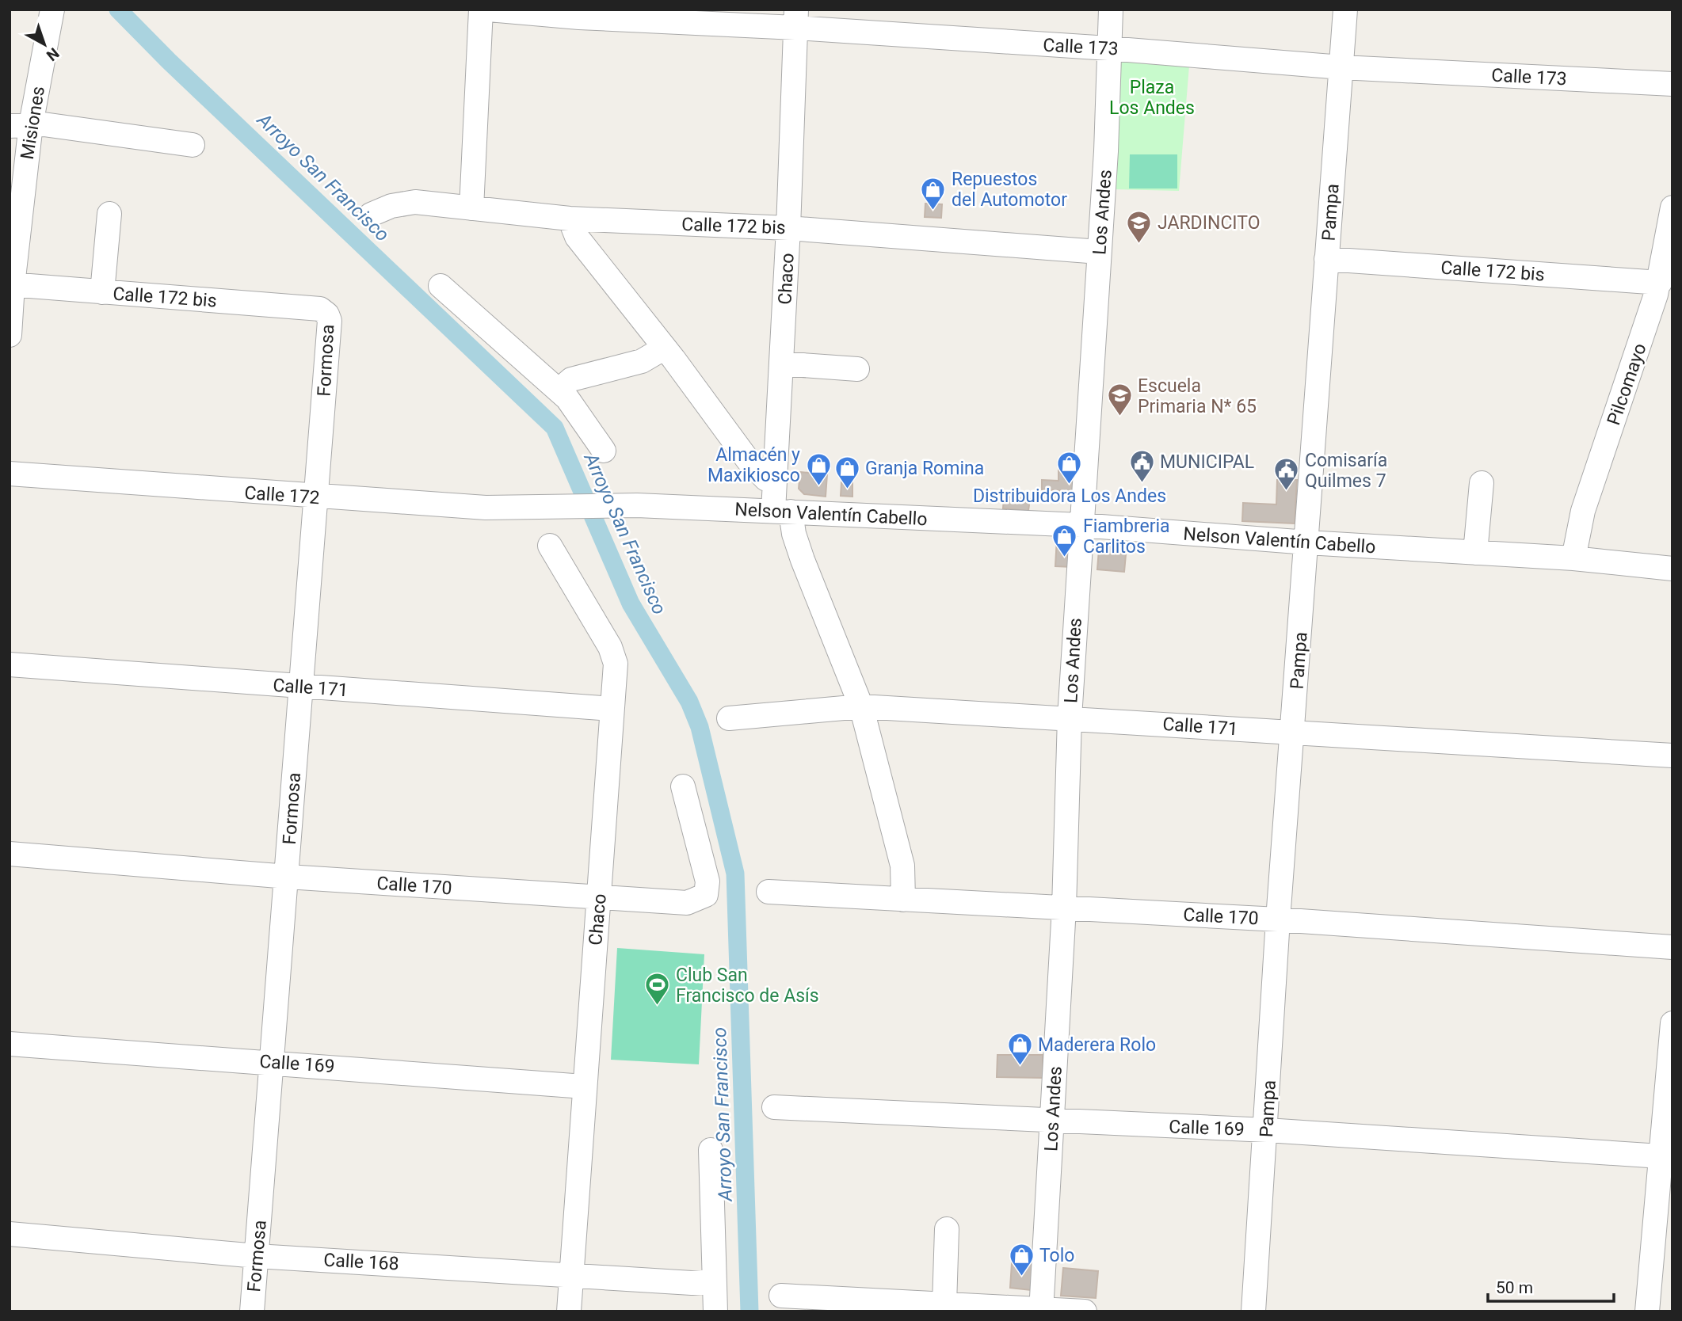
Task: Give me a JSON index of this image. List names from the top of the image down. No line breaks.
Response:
{"streets":{"street":["Calle 173","Misiones","Los Andes","Pampa","Calle 172 bis","Chaco","Formosa","Pilcomayo","Calle 172","Nelson Valentín Cabello","Calle 171","Calle 170","Calle 169","Calle 168"]},"crossings":[["Calle 173","Los Andes"],["Calle 173","Pampa"],["Calle 173","Chaco"],["Misiones","Calle 172 bis"],["Los Andes","Calle 172 bis"],["Los Andes","Nelson Valentín Cabello"],["Los Andes","Calle 171"],["Los Andes","Calle 170"],["Los Andes","Calle 169"],["Pampa","Calle 172 bis"],["Pampa","Nelson Valentín Cabello"],["Pampa","Calle 171"],["Pampa","Calle 170"],["Pampa","Calle 169"],["Calle 172 bis","Chaco"],["Calle 172 bis","Formosa"],["Calle 172 bis","Pilcomayo"],["Chaco","Nelson Valentín Cabello"],["Chaco","Calle 171"],["Chaco","Calle 170"],["Chaco","Calle 169"],["Chaco","Calle 168"],["Formosa","Calle 172"],["Formosa","Calle 171"],["Formosa","Calle 170"],["Formosa","Calle 169"],["Formosa","Calle 168"],["Pilcomayo","Nelson Valentín Cabello"],["Calle 172","Nelson Valentín Cabello"]],"water":["Arroyo San Francisco"],"parks":["Plaza Los Andes"],"places":{"shop":["Repuestos del Automotor","Distribuidora Los Andes","Almacén y Maxikiosco","Granja Romina","Fiambreria Carlitos","Maderera Rolo","Tolo"],"school or university":["JARDINCITO","Escuela Primaria N* 65"],"public building":["MUNICIPAL","Comisaría Quilmes 7"],"sports":["Club San Francisco de Asís"]},"scale_bar":"50 m","north":"bottom right"}
